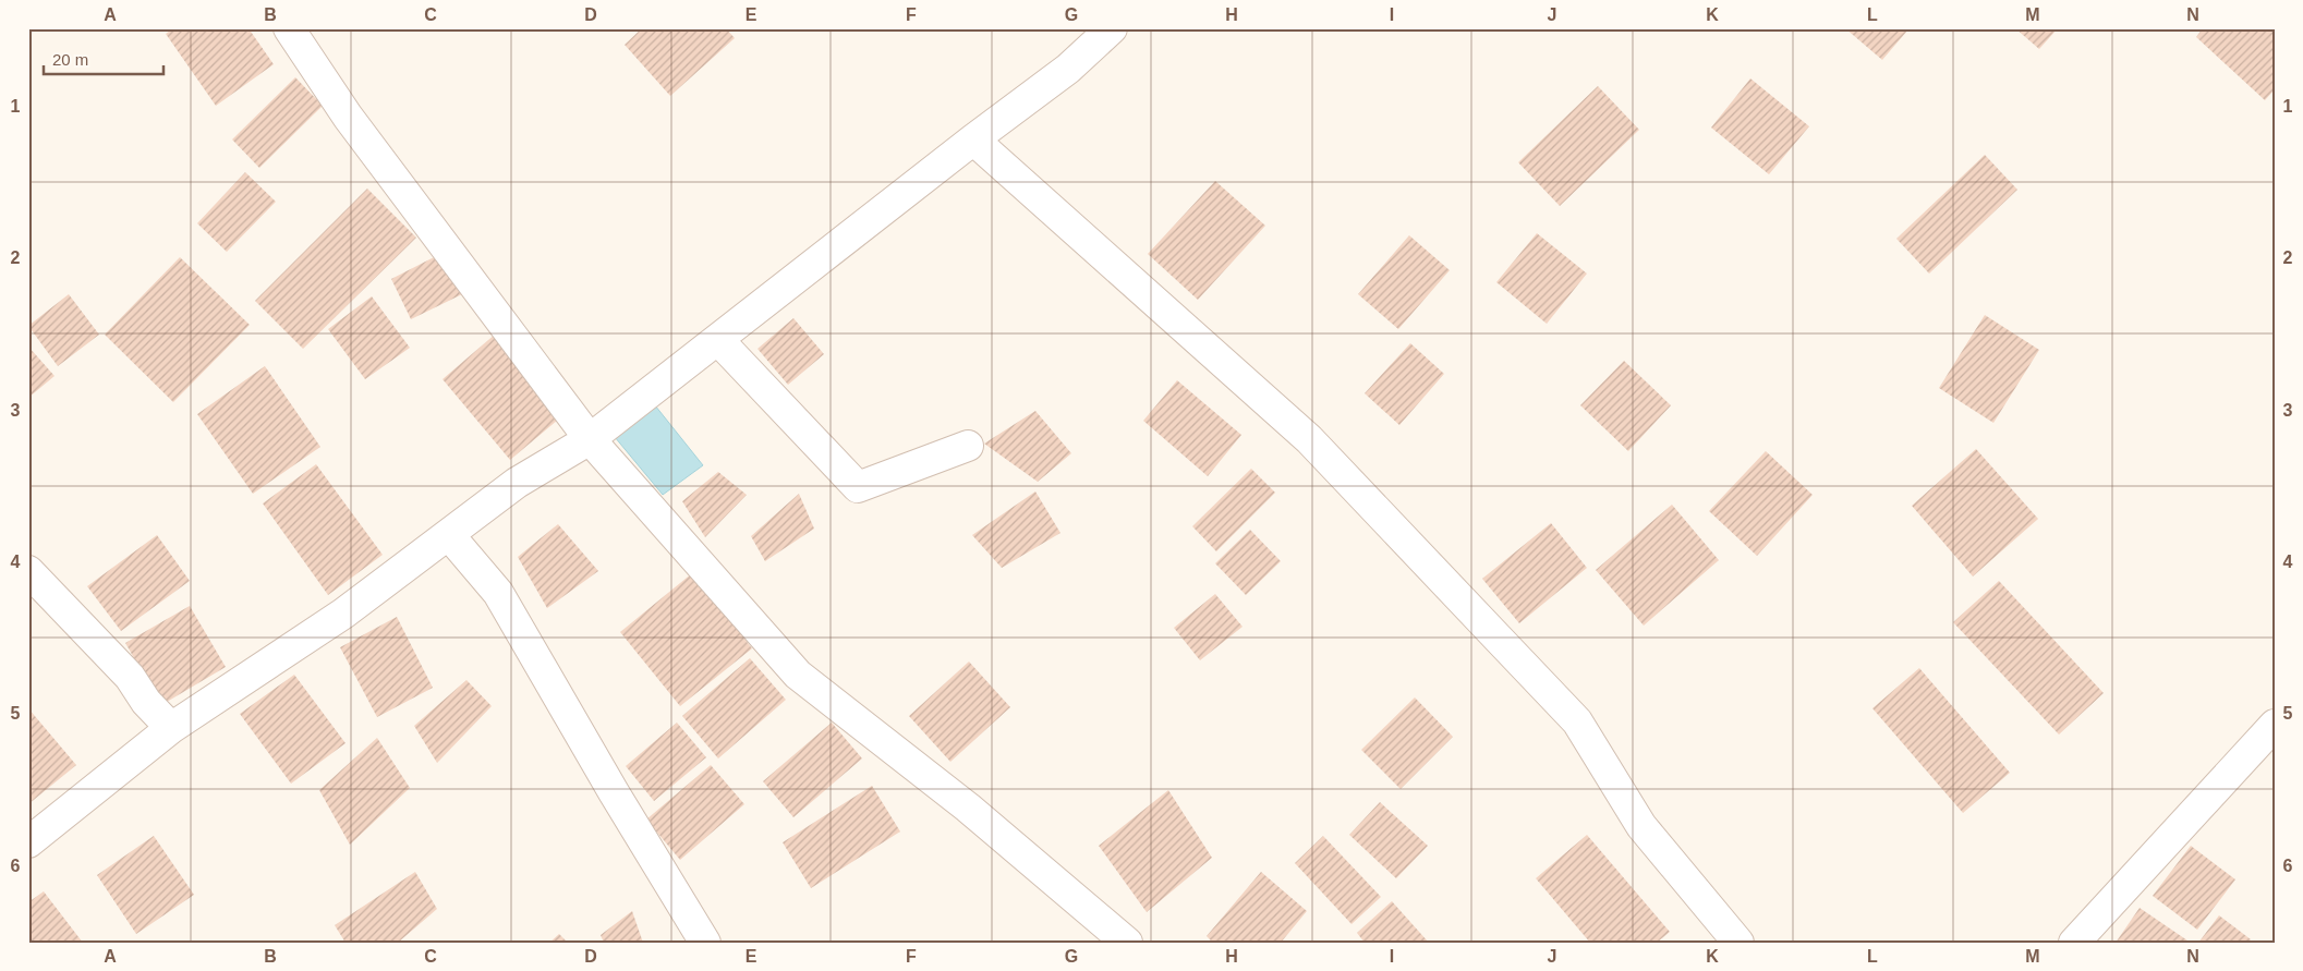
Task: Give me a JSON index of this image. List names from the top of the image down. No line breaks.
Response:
{"scale_bar":"20 m","grid":{"columns":["A","B","C","D","E","F","G","H","I","J","K","L","M","N"],"rows":["1","2","3","4","5","6"]}}
